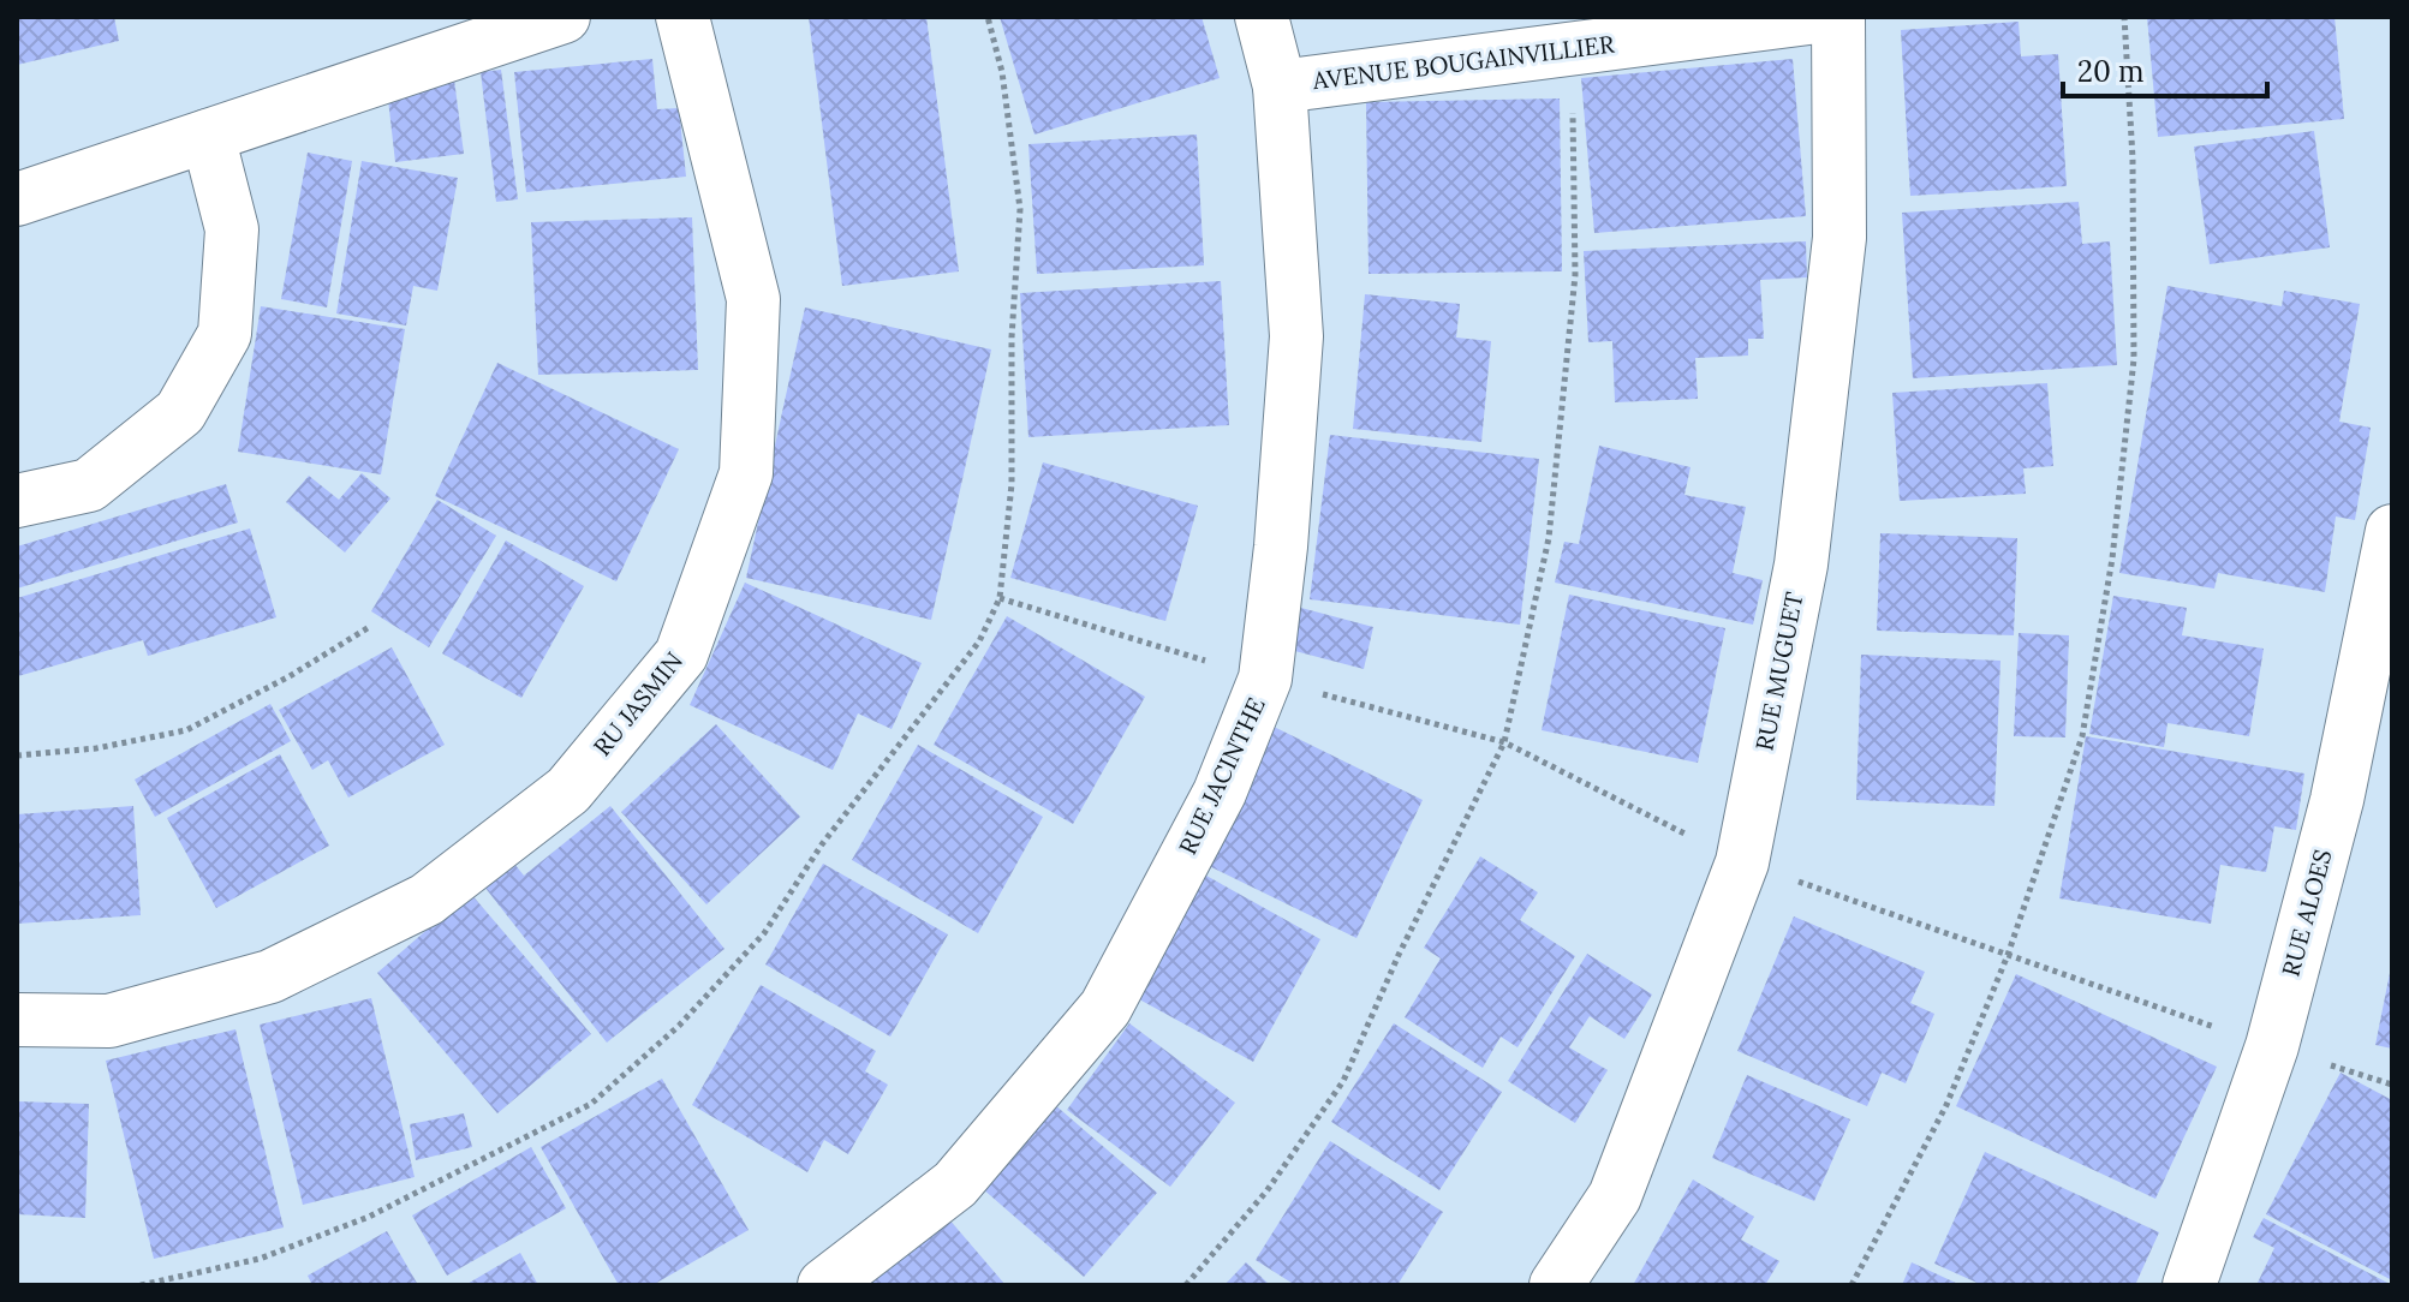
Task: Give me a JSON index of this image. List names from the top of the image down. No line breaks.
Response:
{"streets":{"street":["AVENUE BOUGAINVILLIER","RUE MUGUET","RU JASMIN","RUE JACINTHE","RUE ALOES"]},"crossings":[["AVENUE BOUGAINVILLIER","RUE JACINTHE"]],"scale_bar":"20 m"}
